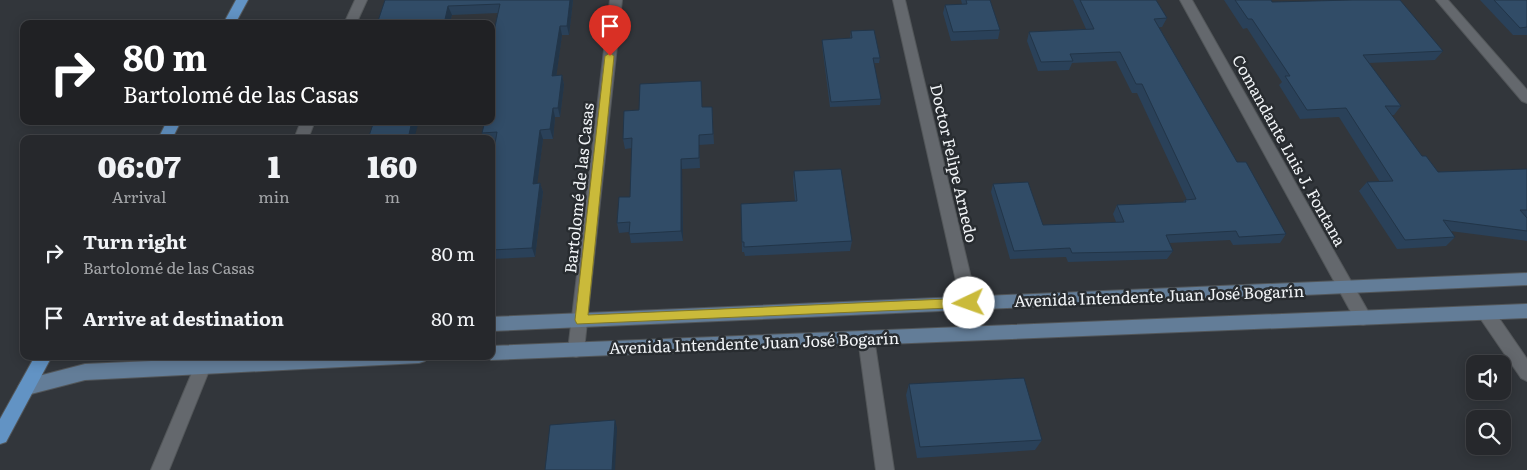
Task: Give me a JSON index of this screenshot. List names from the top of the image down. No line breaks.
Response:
{"streets":{"street":["Comandante Luis J. Fontana","Doctor Felipe Arnedo","Bartolomé de las Casas","Avenida Intendente Juan José Bogarín"]},"crossings":[["Comandante Luis J. Fontana","Avenida Intendente Juan José Bogarín"],["Doctor Felipe Arnedo","Avenida Intendente Juan José Bogarín"],["Bartolomé de las Casas","Avenida Intendente Juan José Bogarín"]],"page":{"turn":["80 m","Bartolomé de las Casas"],"eta":["06:07","Arrival","1","min","160","m"],"list":[{"name":"Turn right","note":"Bartolomé de las Casas","value":"80 m"},{"name":"Arrive at destination","value":"80 m"}]}}
